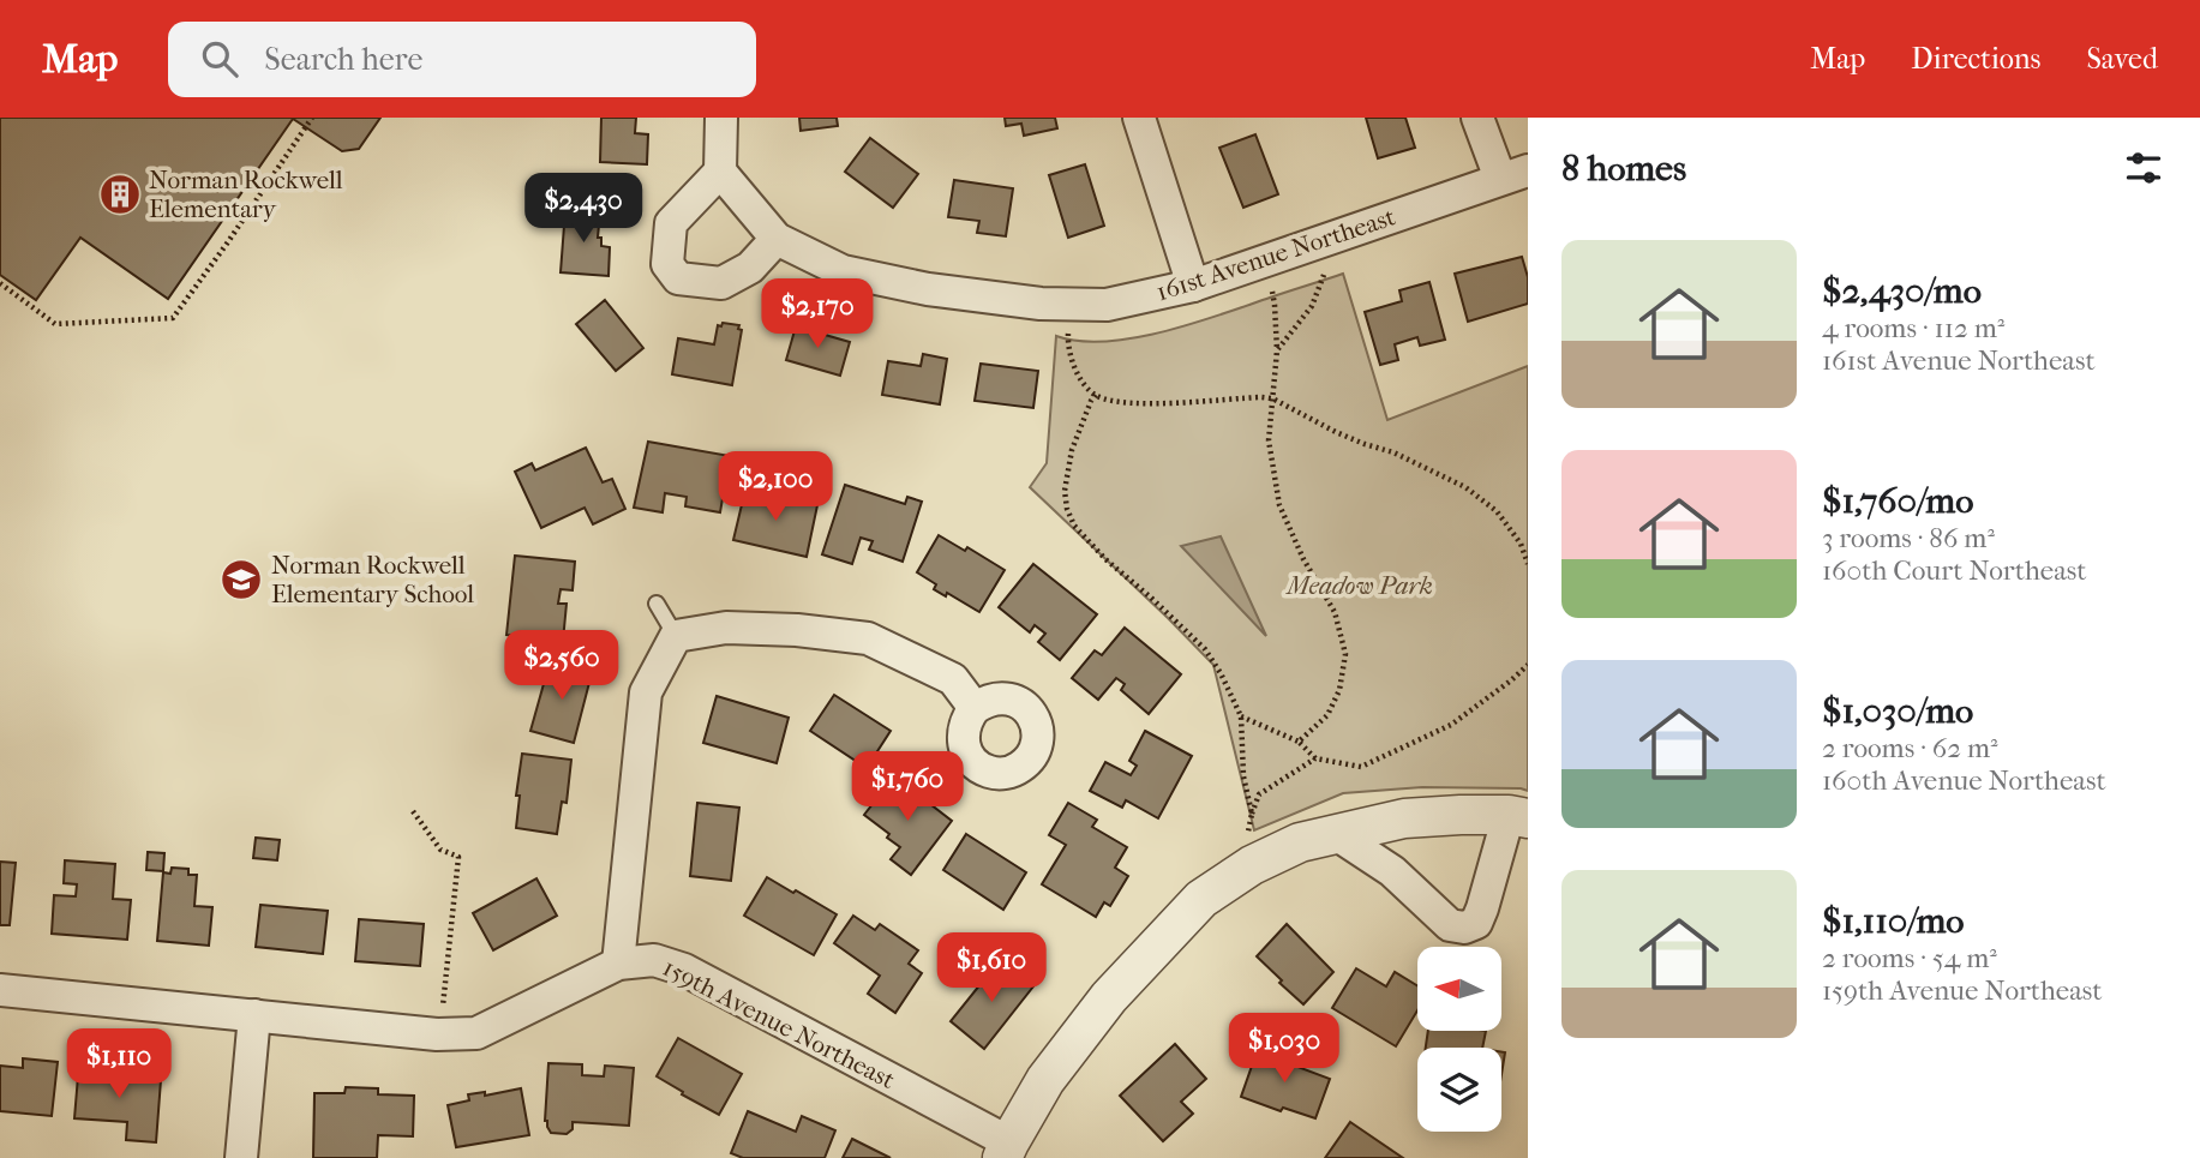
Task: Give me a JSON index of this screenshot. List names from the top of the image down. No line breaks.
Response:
{"streets":{"street":["161st Avenue Northeast","159th Avenue Northeast"]},"parks":["Meadow Park"],"places":{"building":["Norman Rockwell Elementary"],"school or university":["Norman Rockwell Elementary School"]},"north":"left","page":{"header":"Map","search":"Search here","nav":["Map","Directions","Saved"],"heading":"8 homes","price":["$2,430","$2,170","$2,100","$2,560","$1,760","$1,610","$1,030","$1,110"],"list":[{"name":"$2,430/mo","note":"4 rooms · 112 m² · 161st Avenue Northeast"},{"name":"$1,760/mo","note":"3 rooms · 86 m² · 160th Court Northeast"},{"name":"$1,030/mo","note":"2 rooms · 62 m² · 160th Avenue Northeast"},{"name":"$1,110/mo","note":"2 rooms · 54 m² · 159th Avenue Northeast"}]}}
